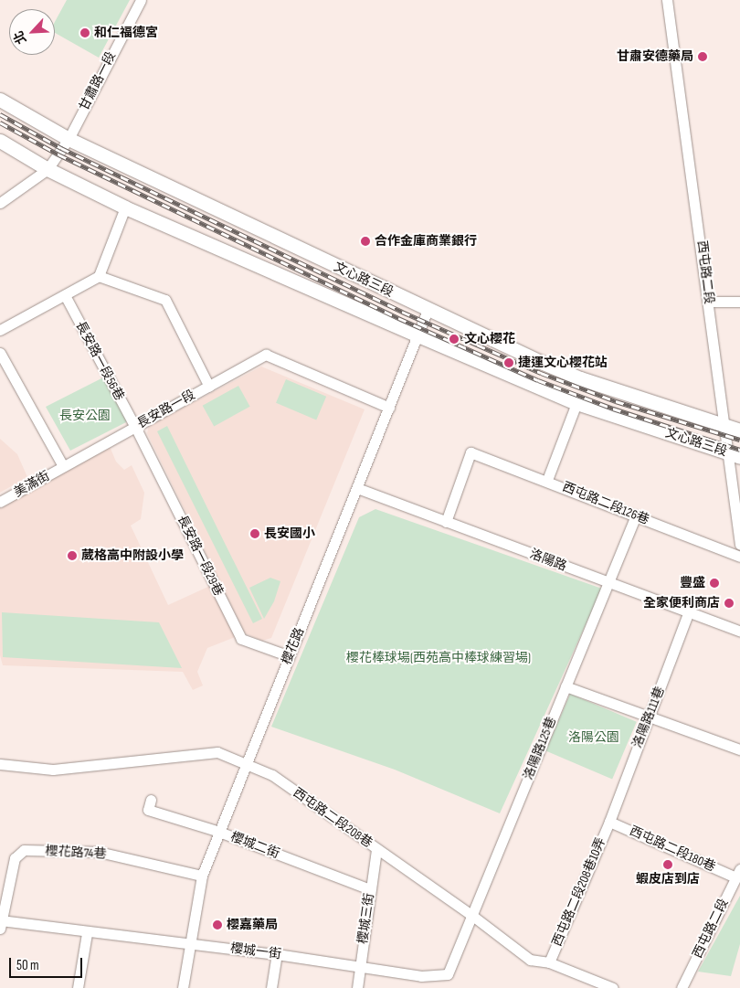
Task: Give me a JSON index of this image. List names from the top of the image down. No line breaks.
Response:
{"streets":{"main road":["文心路三段"],"street":["甘肅路一段","西屯路二段","長安路一段56巷","長安路一段","美滿街","西屯路二段126巷","長安路一段29巷","洛陽路","櫻花路","洛陽路111巷","洛陽路125巷","西屯路二段208巷","櫻城二街","西屯路二段180巷","櫻花路74巷","西屯路二段208巷10弄","櫻城三街","櫻城一街"]},"crossings":[["甘肅路一段","文心路三段"],["西屯路二段","文心路三段"],["西屯路二段","西屯路二段180巷"],["文心路三段","櫻花路"],["長安路一段56巷","長安路一段"],["長安路一段56巷","長安路一段29巷"],["長安路一段","美滿街"],["長安路一段","長安路一段29巷"],["長安路一段","櫻花路"],["西屯路二段126巷","洛陽路"],["西屯路二段126巷","洛陽路125巷"],["長安路一段29巷","櫻花路"],["洛陽路","櫻花路"],["洛陽路","洛陽路111巷"],["洛陽路","洛陽路125巷"],["櫻花路","西屯路二段208巷"],["櫻花路","櫻城二街"],["櫻花路","櫻花路74巷"],["櫻花路","櫻城一街"],["洛陽路111巷","西屯路二段180巷"],["洛陽路111巷","西屯路二段208巷10弄"],["洛陽路125巷","西屯路二段208巷"],["洛陽路125巷","櫻城一街"],["西屯路二段208巷","西屯路二段208巷10弄"],["西屯路二段208巷","櫻城三街"],["西屯路二段208巷","櫻城一街"],["櫻城二街","櫻城三街"],["西屯路二段180巷","西屯路二段208巷10弄"],["櫻花路74巷","櫻城一街"],["櫻城三街","櫻城一街"]],"parks":["長安公園","櫻花棒球場(西苑高中棒球練習場)","洛陽公園"],"places":["和仁福德宮","甘肅安德藥局","合作金庫商業銀行","文心櫻花","捷運文心櫻花站","長安國小","葳格高中附設小學","豐盛","全家便利商店","蝦皮店到店","櫻嘉藥局"],"scale_bar":"50 m","north":"bottom left"}
